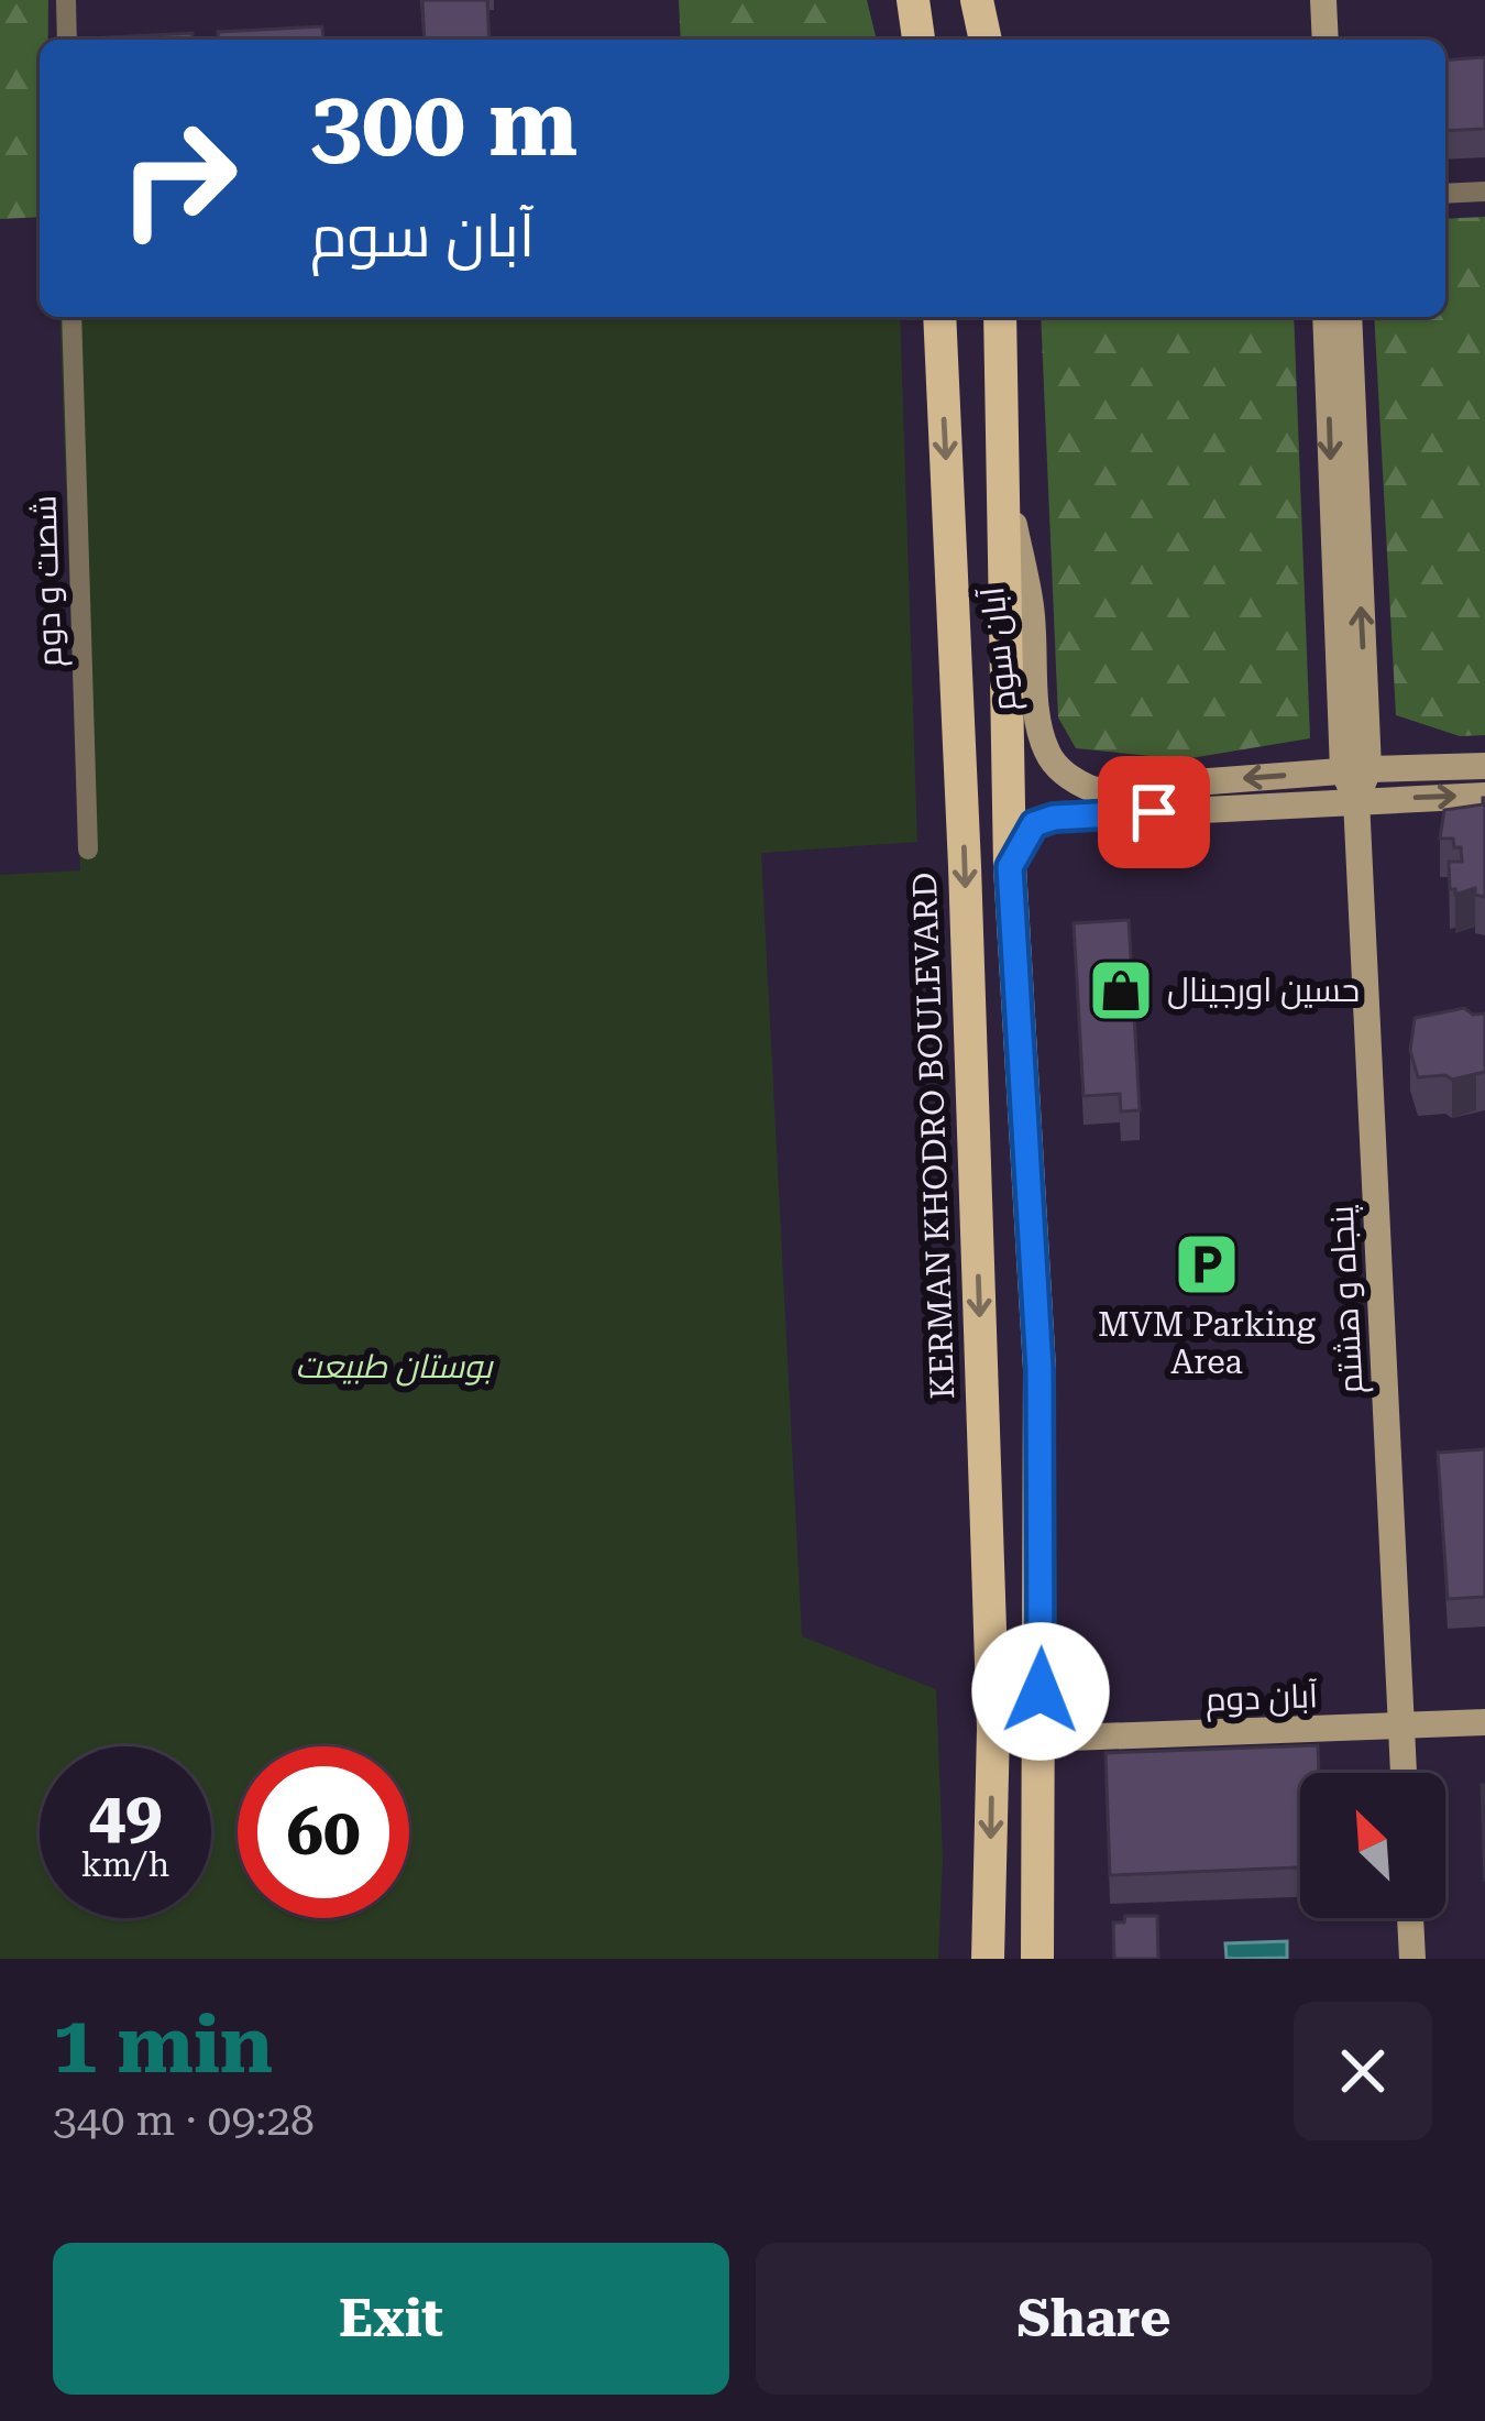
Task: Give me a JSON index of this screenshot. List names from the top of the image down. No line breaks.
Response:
{"streets":{"main road":["KERMAN KHODRO BOULEVARD"],"street":["شصت و دوم","آبان سوم","پنجاه و هشتم","آبان دوم"]},"crossings":[["آبان سوم","پنجاه و هشتم"],["پنجاه و هشتم","آبان دوم"]],"parks":["بوستان طبیعت"],"places":{"shop":["حسین اورجینال"],"parking":["MVM Parking Area"]},"north":"top left","page":{"turn":["300 m","آبان سوم"],"speed":"49 km/h","limit":"60","heading":["1 min","340 m · 09:28"],"buttons":["Exit","Share"]}}
